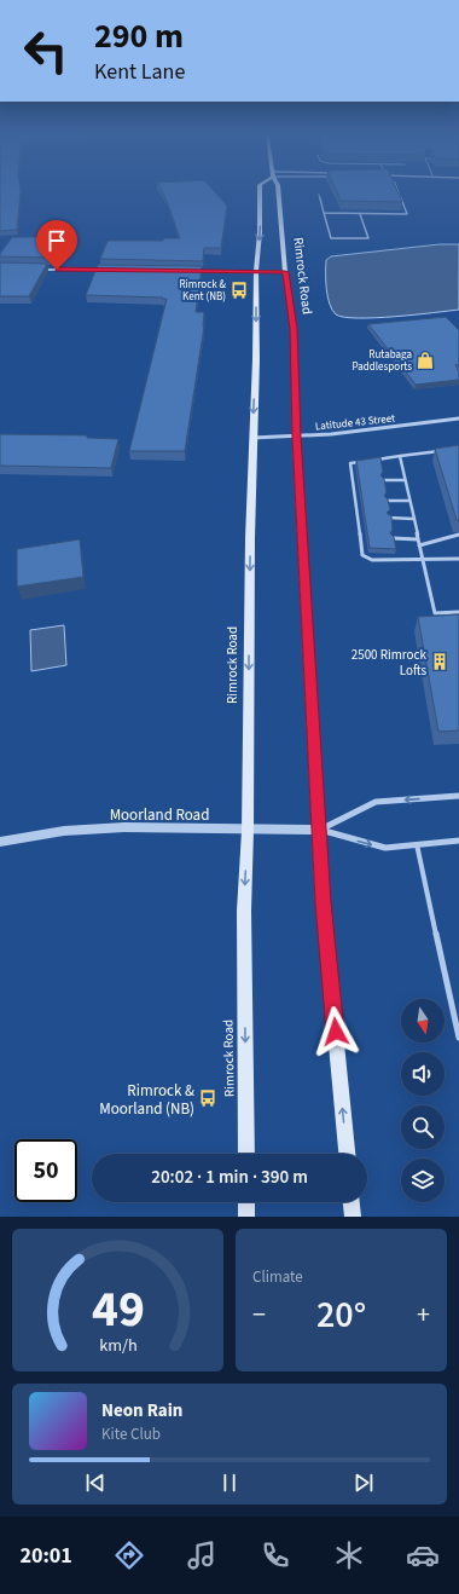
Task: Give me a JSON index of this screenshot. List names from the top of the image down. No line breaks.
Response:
{"streets":{"main road":["Rimrock Road"],"street":["Latitude 43 Street","Moorland Road"]},"crossings":[["Rimrock Road","Latitude 43 Street"],["Rimrock Road","Moorland Road"]],"places":{"bus stop":["Rimrock & Kent (NB)","Rimrock & Moorland (NB)"],"shop":["Rutabaga Paddlesports"],"building":["2500 Rimrock Lofts"]},"north":"bottom","page":{"turn":["290 m","Kent Lane"],"limit":"50","trip":"20:02 · 1 min · 390 m","tile":"Climate","heat":["−","20°","+"],"song":["Neon Rain","Kite Club"],"tabs":"20:01","gauge":["49","km/h"]}}
